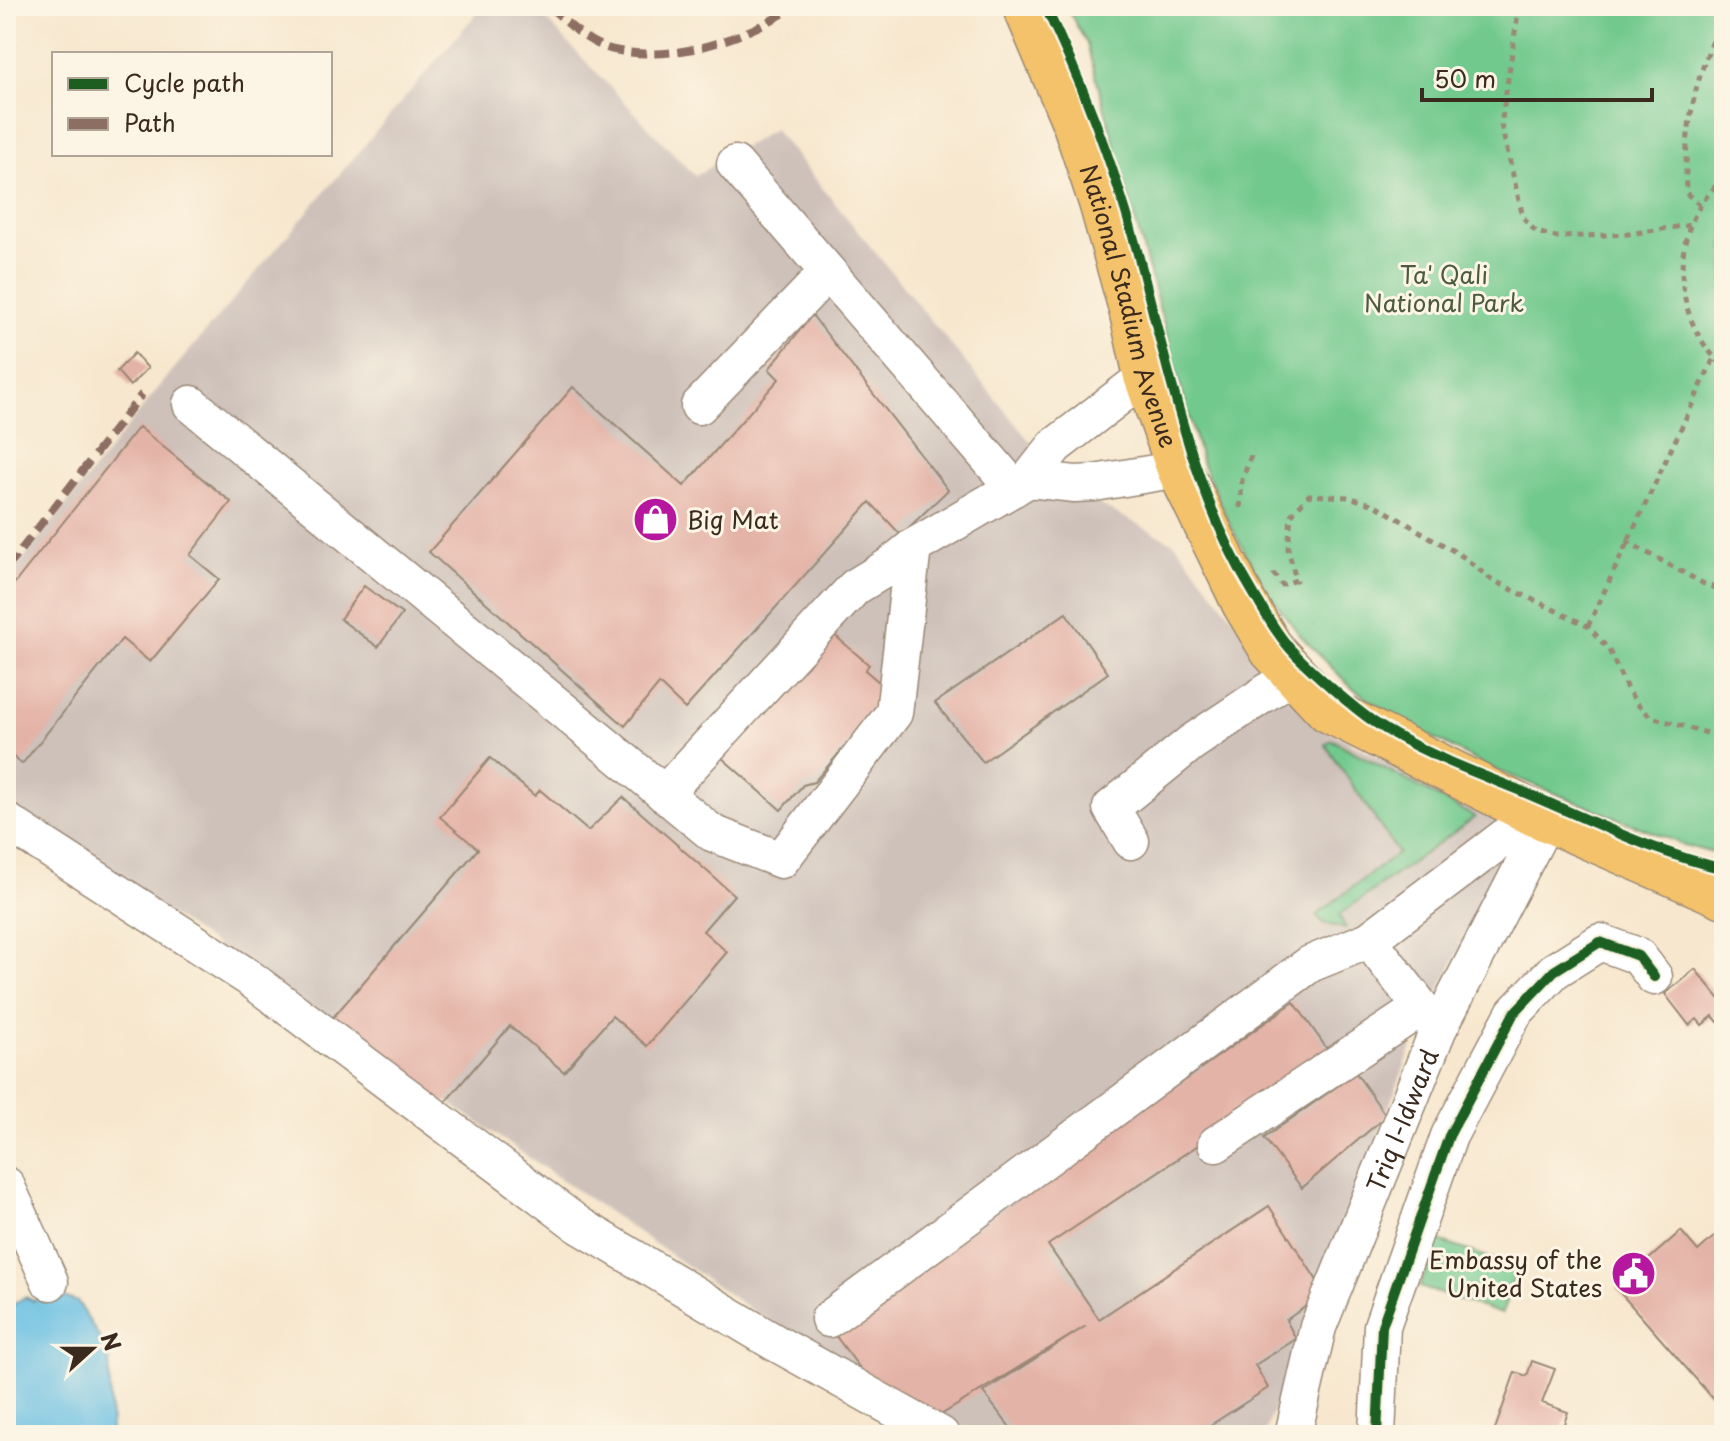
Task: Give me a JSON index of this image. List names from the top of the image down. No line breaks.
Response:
{"streets":{"main road":["National Stadium Avenue"],"street":["Triq l-Idward"]},"crossings":[["National Stadium Avenue","Triq l-Idward"]],"parks":["Ta' Qali National Park"],"places":{"shop":["Big Mat"],"public building":["Embassy of the United States"]},"legend":["Cycle path","Path"],"scale_bar":"50 m","north":"right"}
